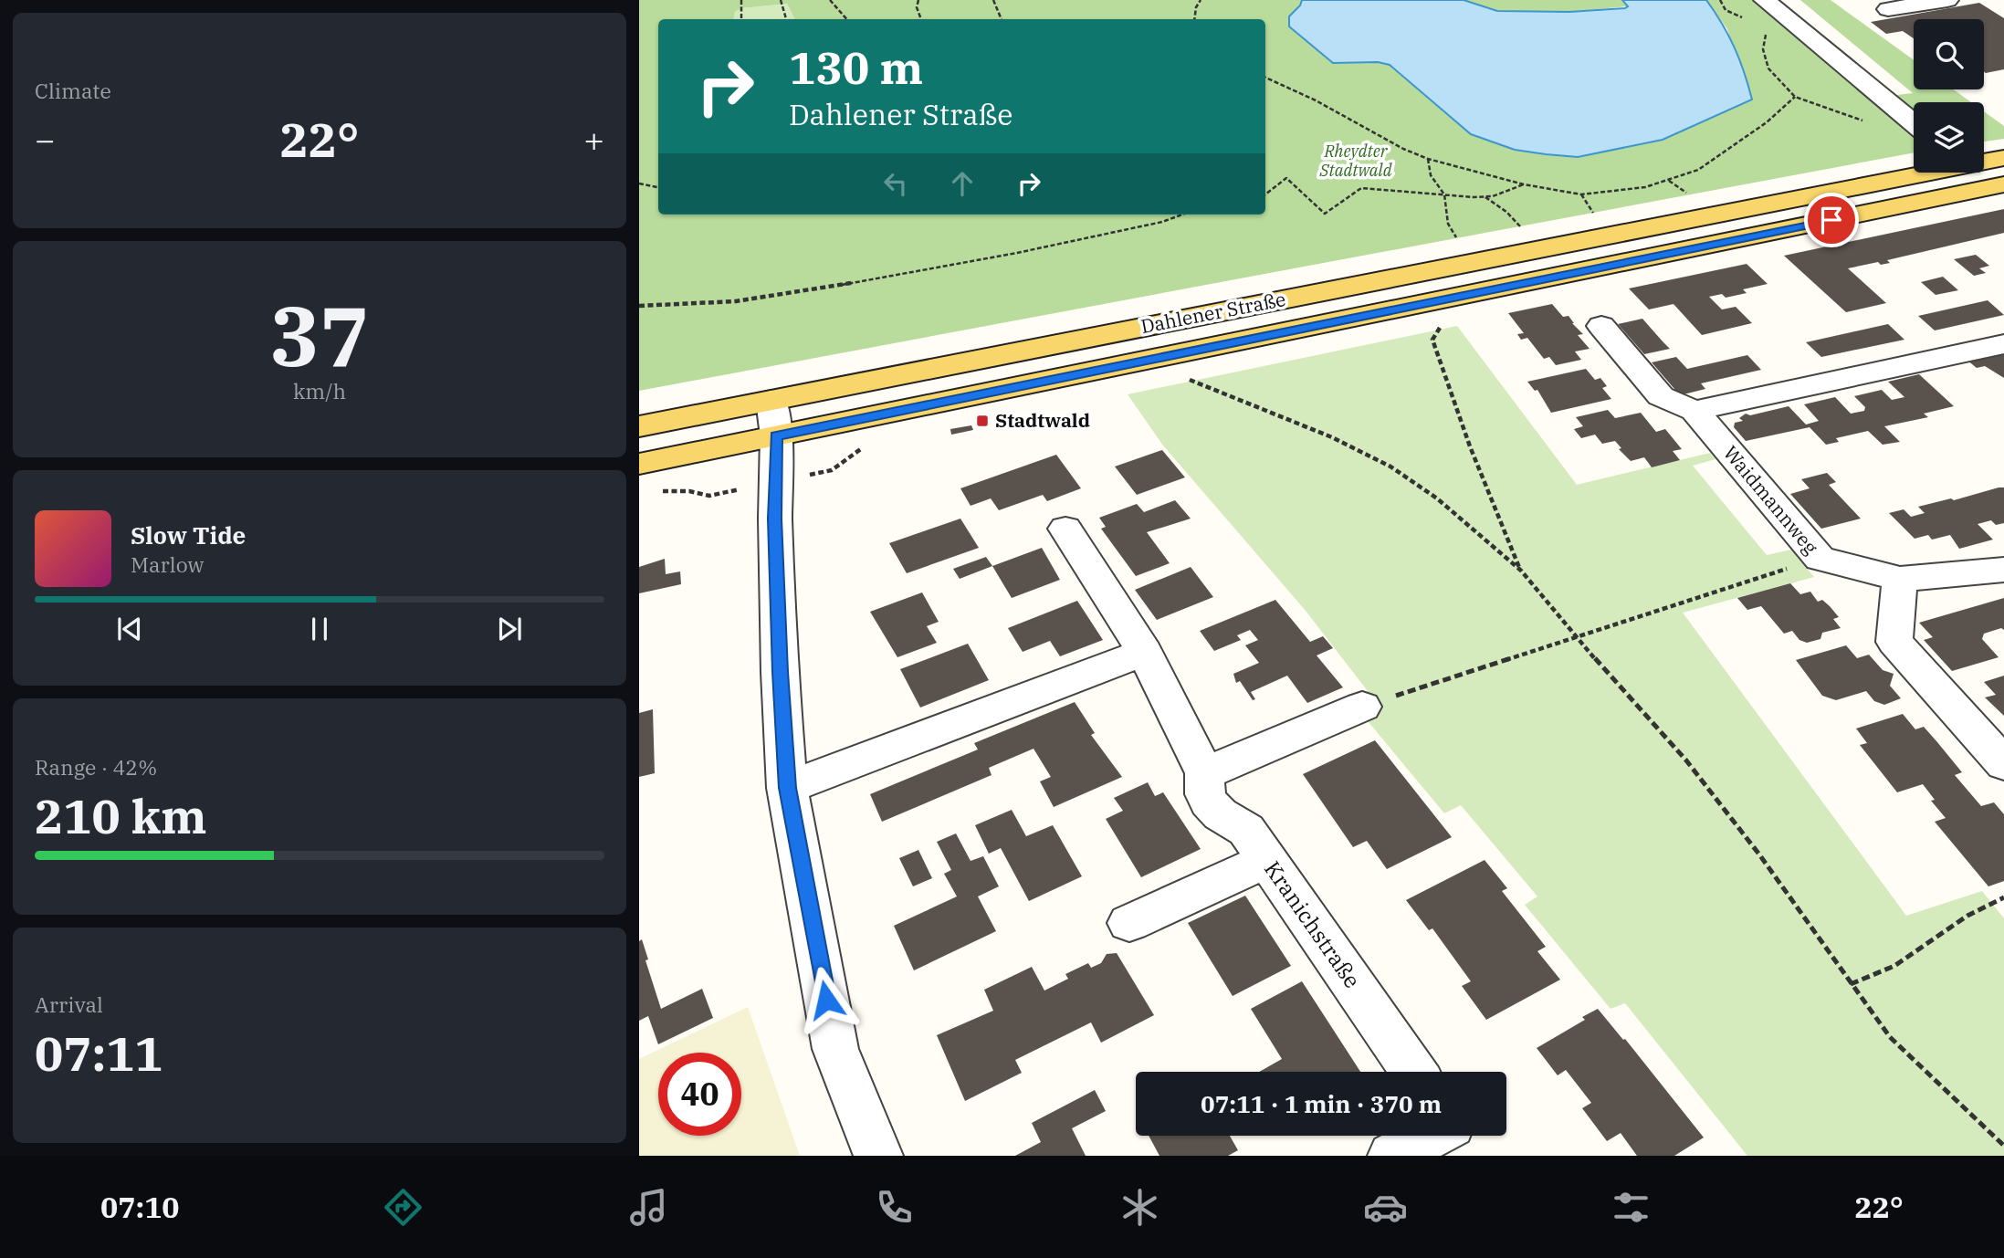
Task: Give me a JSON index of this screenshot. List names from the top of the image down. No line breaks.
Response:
{"streets":{"main road":["Dahlener Straße"],"street":["Waidmannweg","Kranichstraße"]},"parks":["Rheydter Stadtwald"],"places":{"transit":["Stadtwald"]},"page":{"tile":["Climate",["37","km/h"],["Range · 42%","210 km"],["Arrival","07:11"]],"turn":["130 m","Dahlener Straße"],"heat":["−","22°","+"],"song":["Slow Tide","Marlow"],"limit":"40","trip":"07:11 · 1 min · 370 m","tabs":["07:10","22°"]}}
